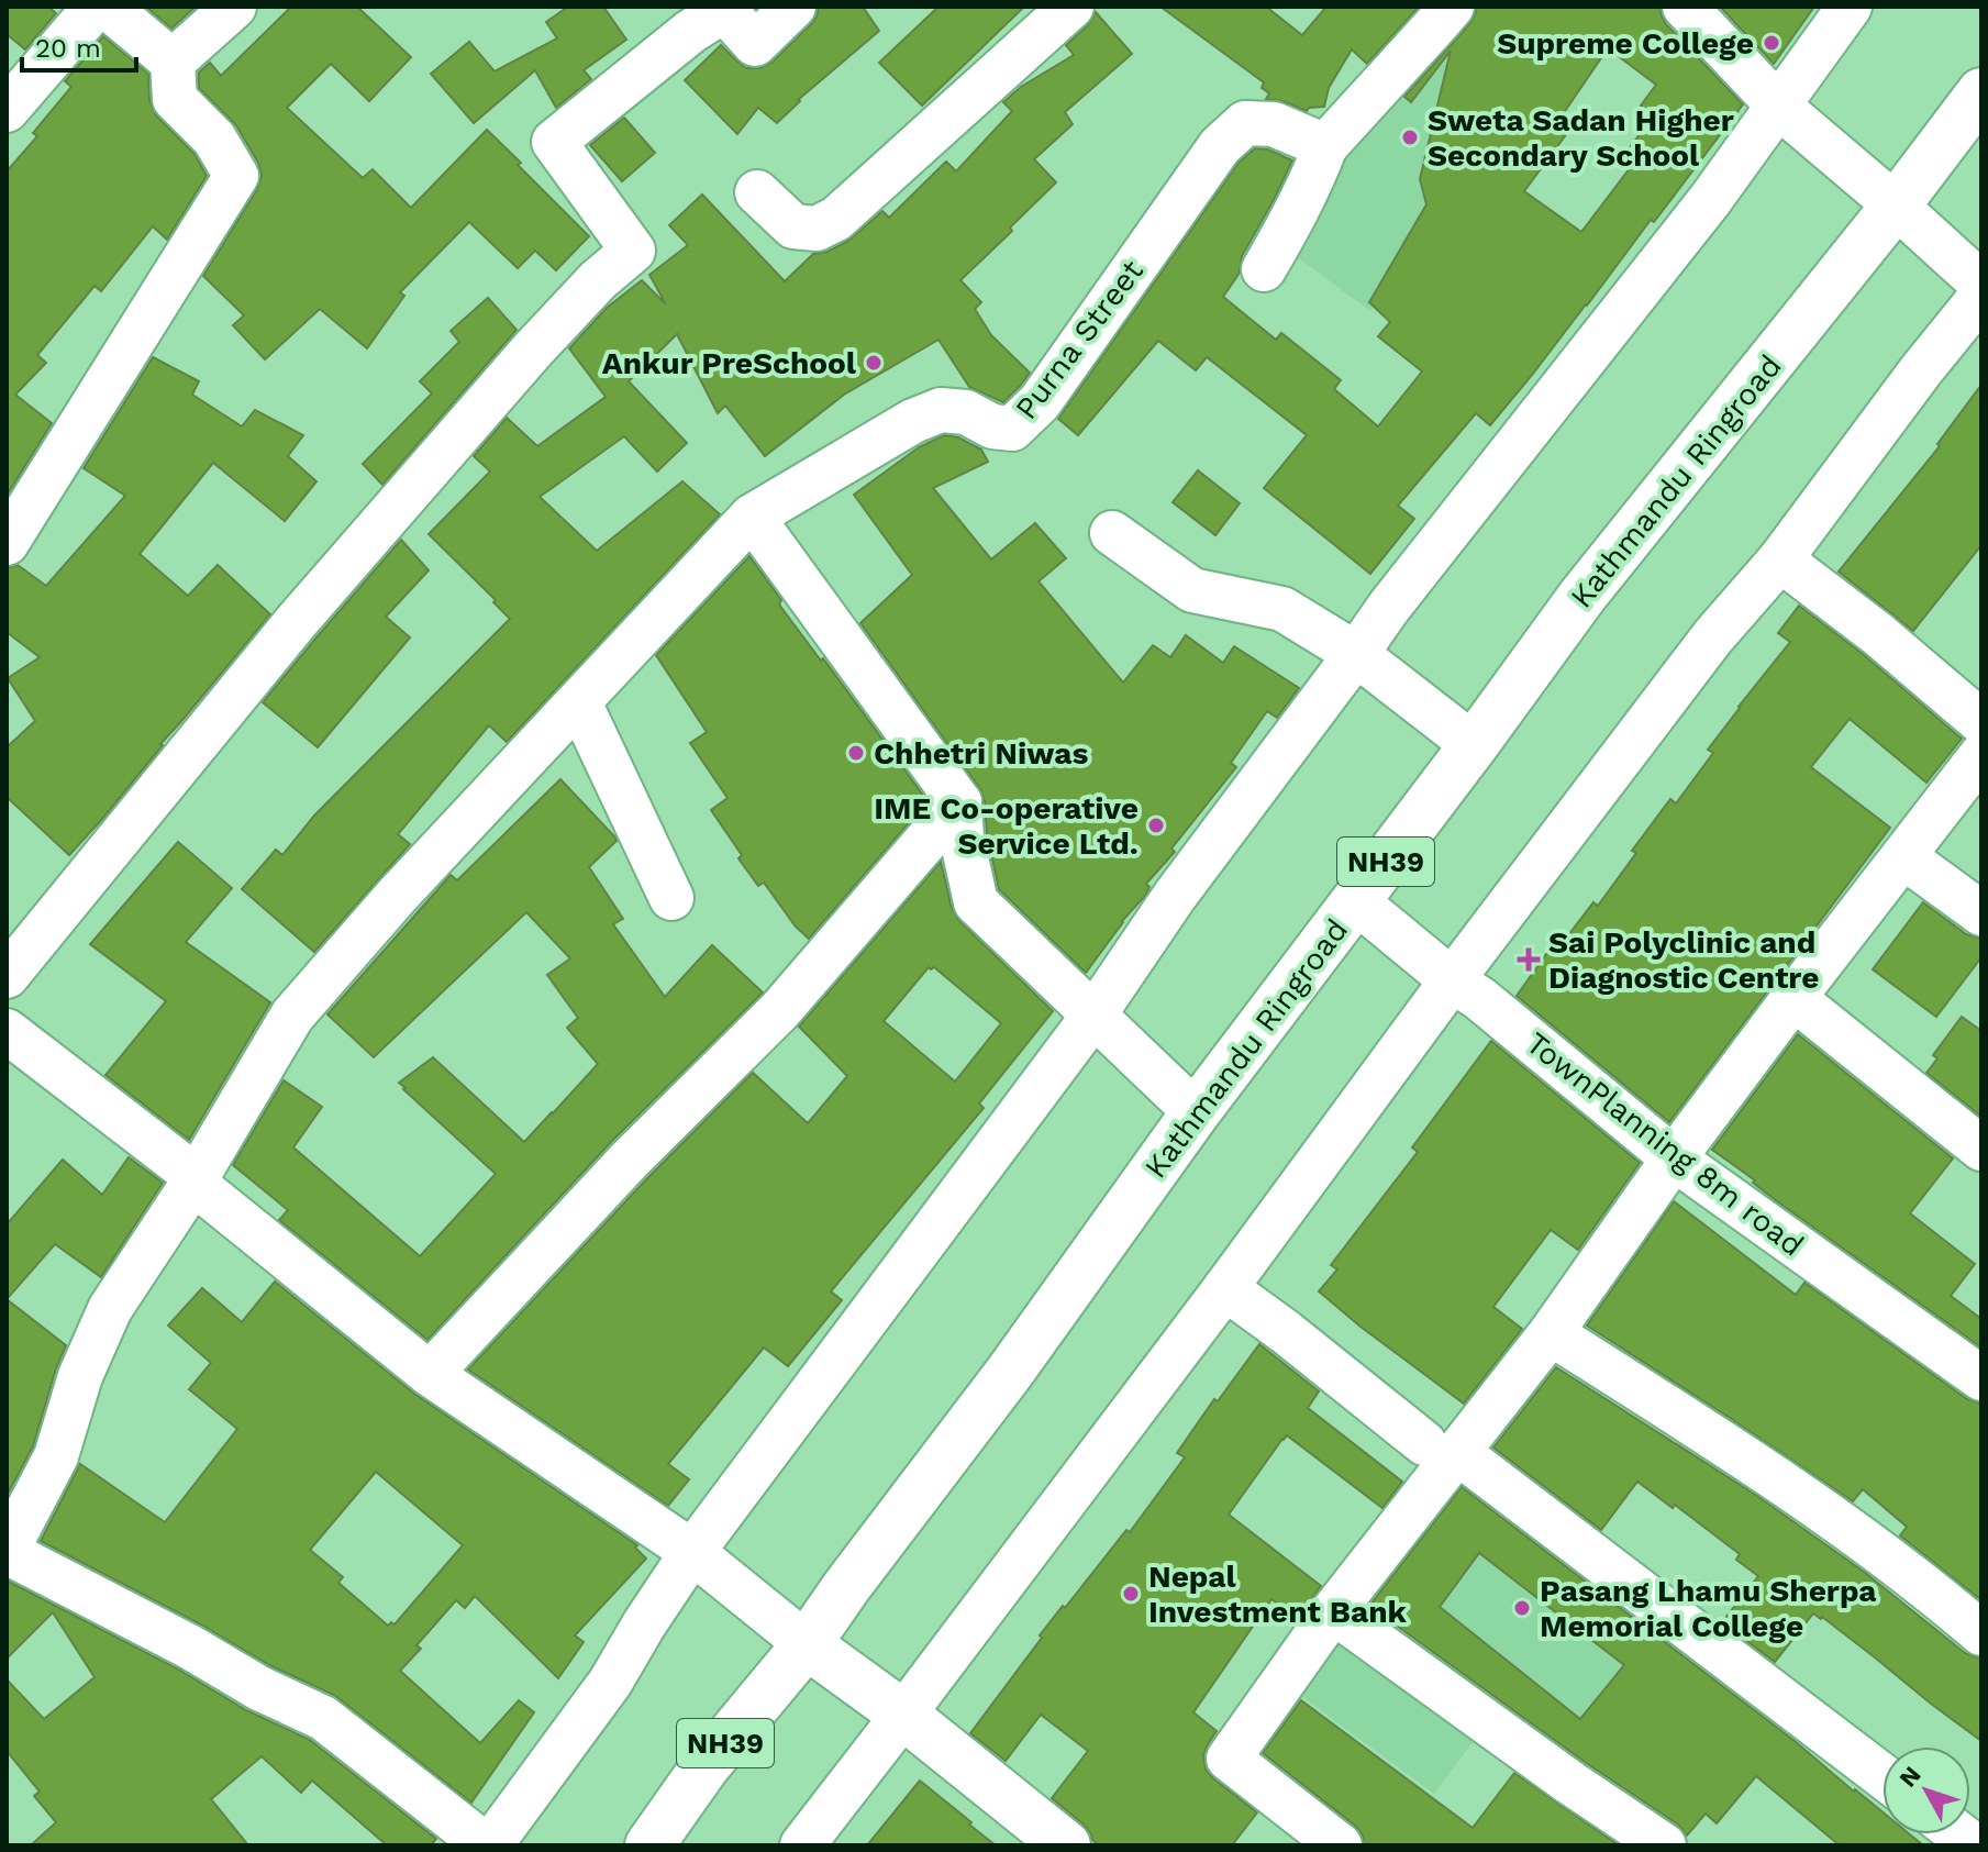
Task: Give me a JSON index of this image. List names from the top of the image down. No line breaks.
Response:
{"streets":{"main road":["Kathmandu Ringroad","NH39"],"street":["Purna Street","TownPlanning 8m road"]},"crossings":[["Kathmandu Ringroad","TownPlanning 8m road"]],"places":{"other":["Supreme College","Sweta Sadan Higher Secondary School","Ankur PreSchool","Chhetri Niwas","IME Co-operative Service Ltd.","Nepal Investment Bank","Pasang Lhamu Sherpa Memorial College"],"health":["Sai Polyclinic and Diagnostic Centre"]},"scale_bar":"20 m","north":"top left"}
